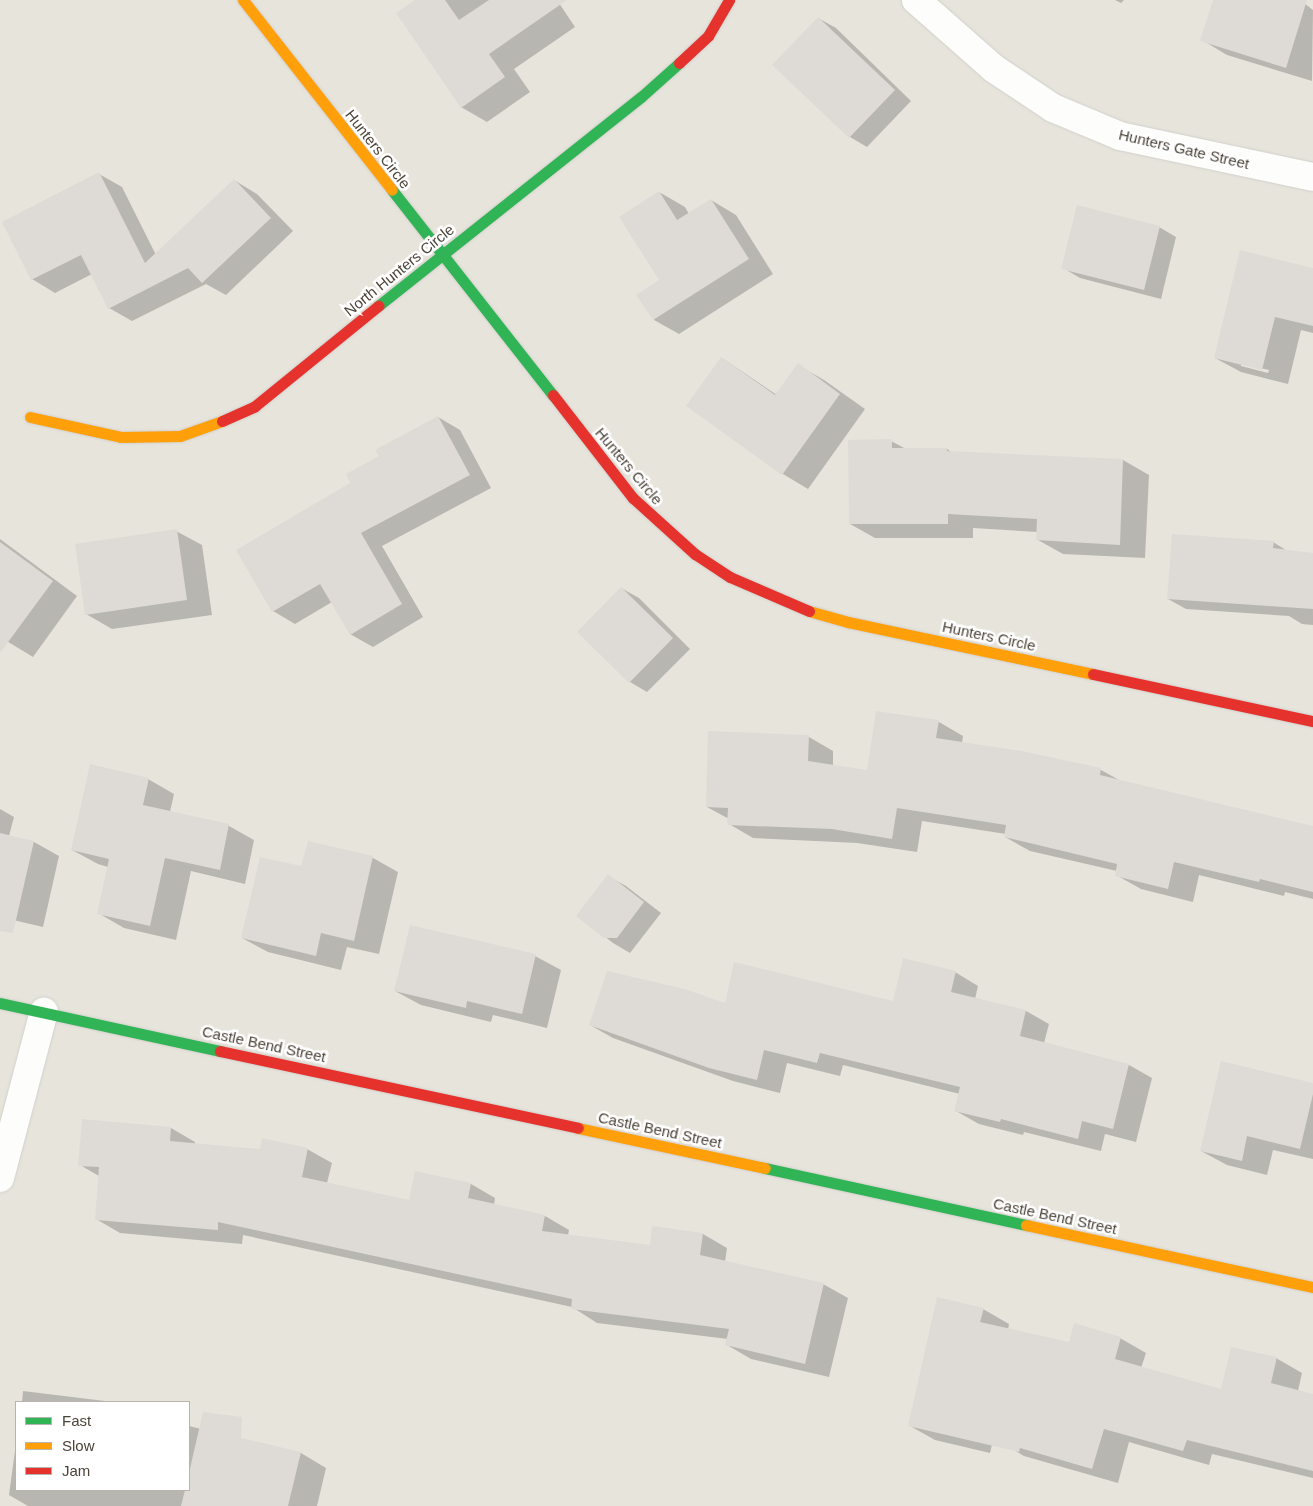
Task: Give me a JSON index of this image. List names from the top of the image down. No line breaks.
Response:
{"streets":{"street":["Hunters Circle","Hunters Gate Street","North Hunters Circle","Castle Bend Street"]},"crossings":[["Hunters Circle","North Hunters Circle"]],"legend":["Fast","Slow","Jam"]}
